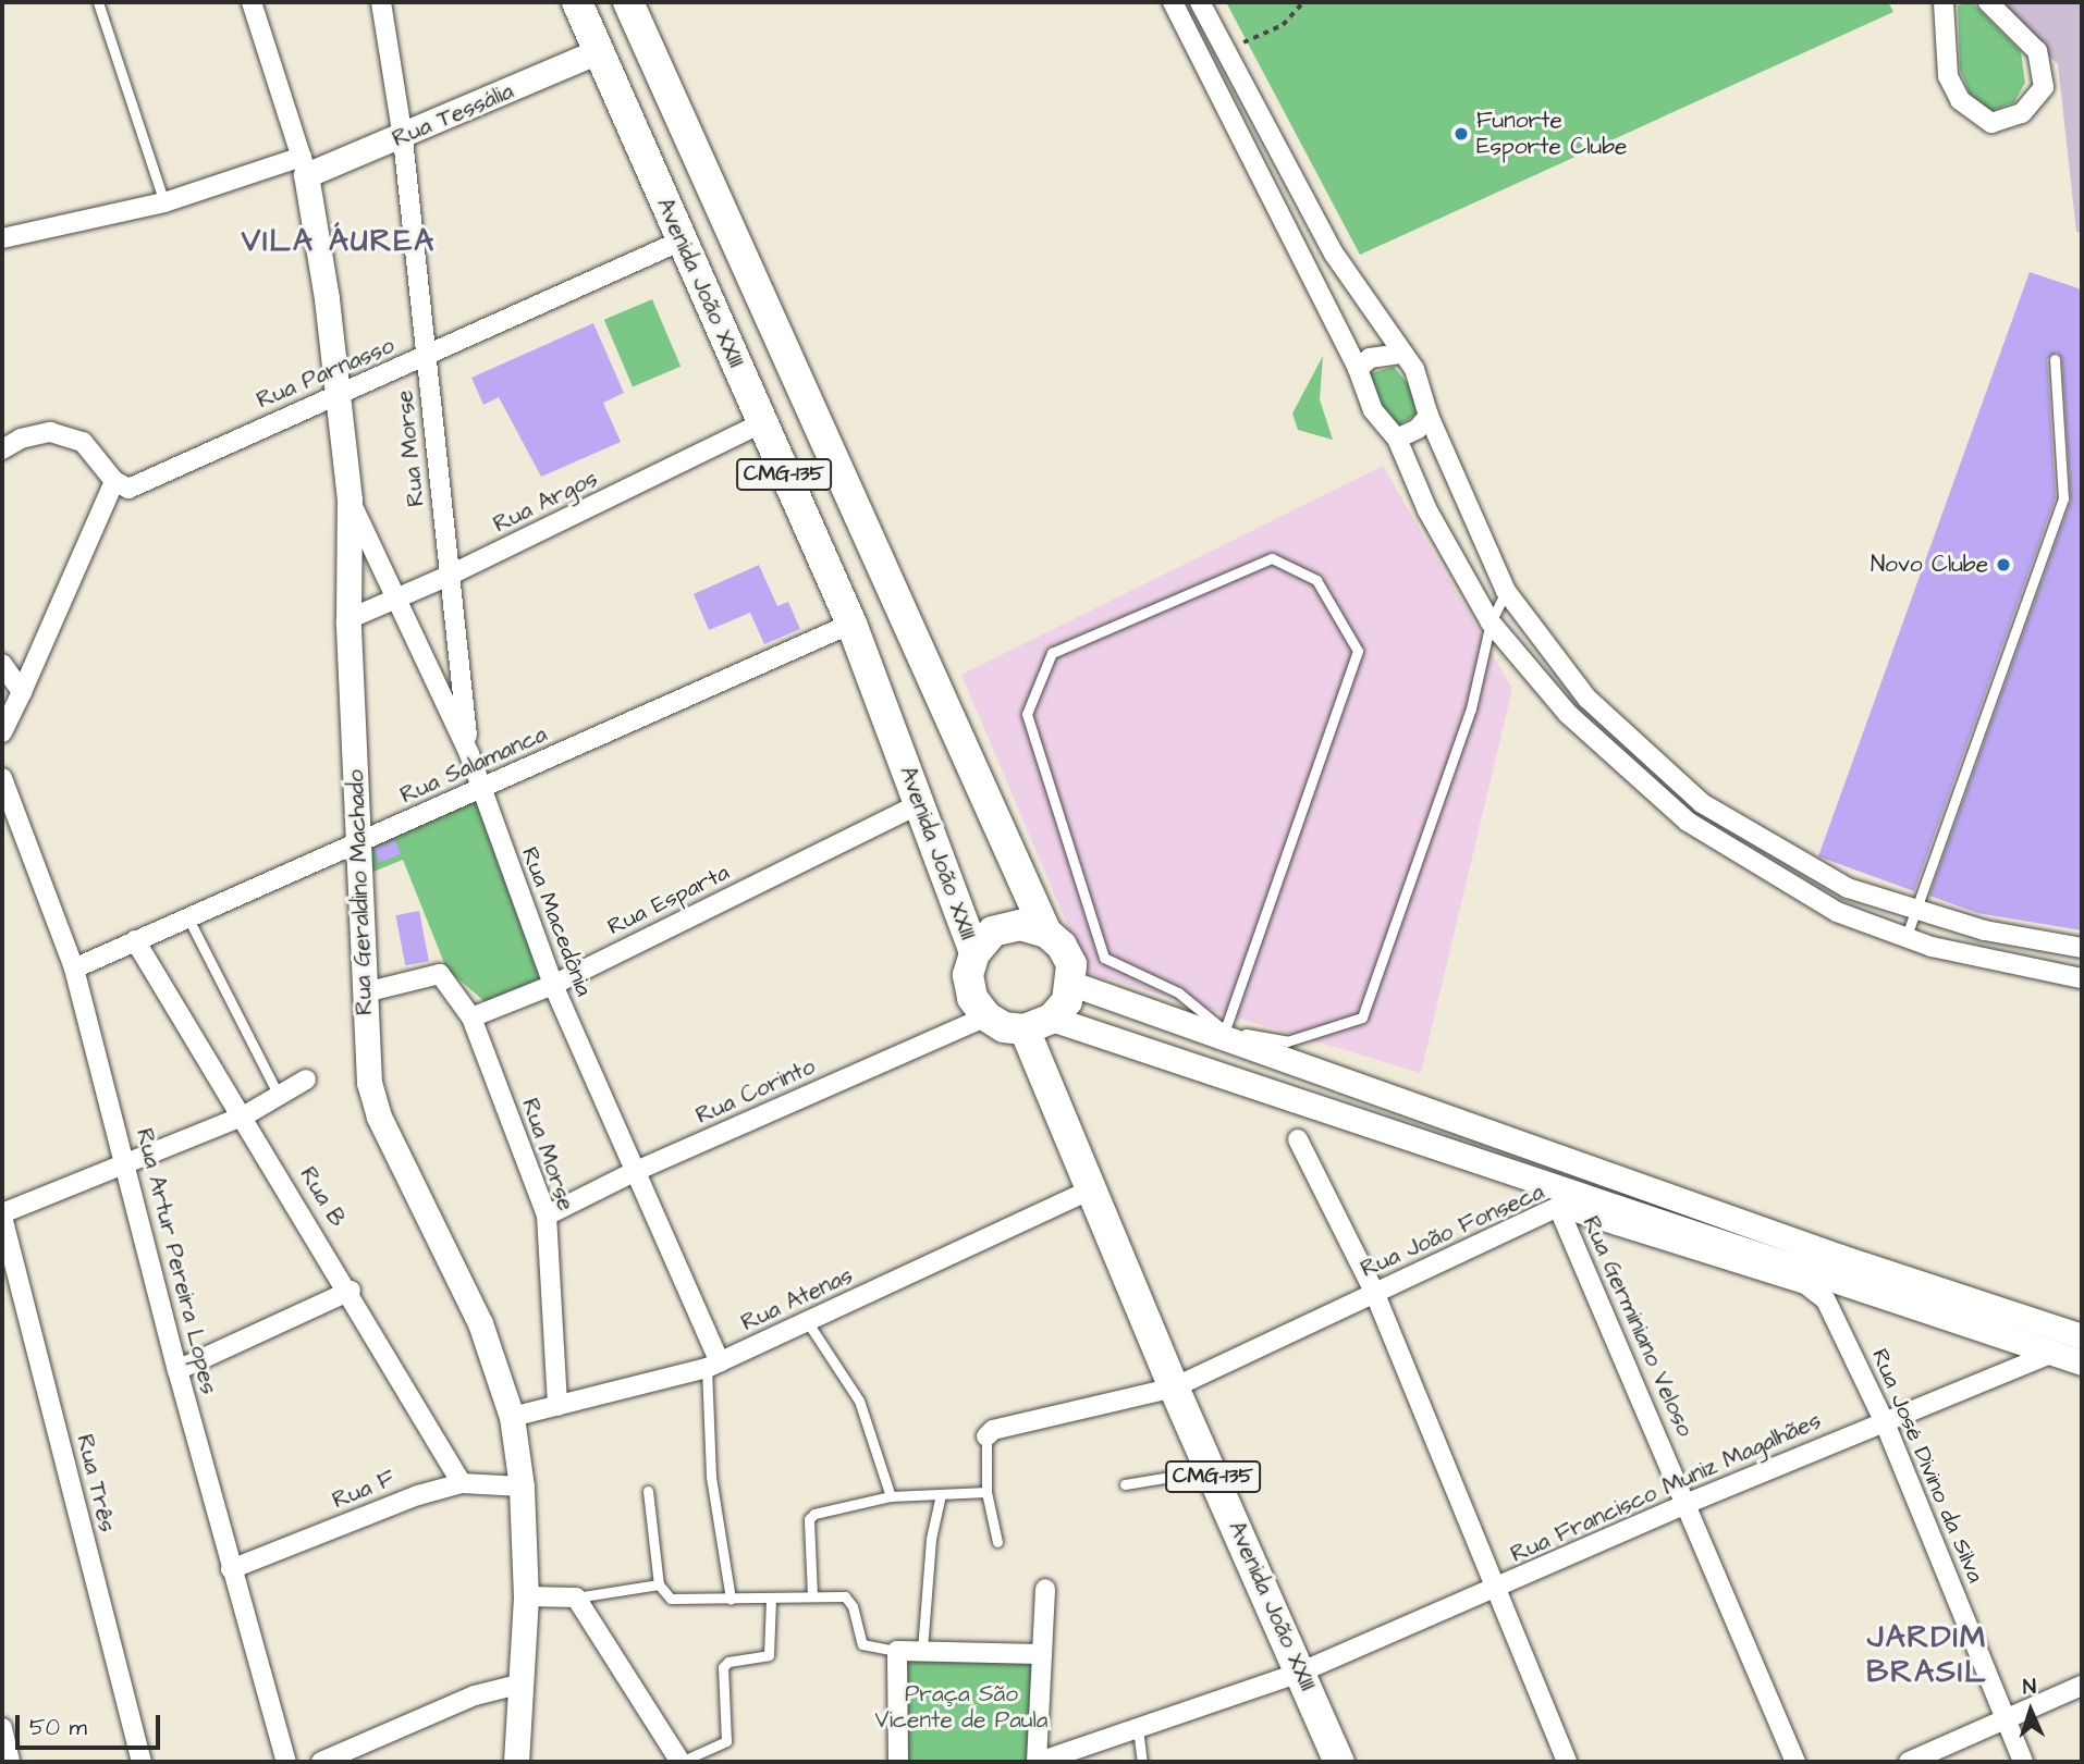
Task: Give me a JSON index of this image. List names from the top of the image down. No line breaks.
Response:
{"streets":{"main road":["Avenida João XXIII","CMG-135"],"street":["Rua Tessália","Rua Parnasso","Rua Morse","Rua Argos","Rua Salamanca","Rua Geraldino Machado","Rua Esparta","Rua Macedônia","Rua Corinto","Rua B","Rua João Fonseca","Rua Artur Pereira Lopes","Rua Atenas","Rua Germiniano Veloso","Rua José Divino da Silva","Rua Três","Rua Francisco Muniz Magalhães","Rua F"]},"crossings":[["Rua Tessália","Avenida João XXIII"],["Rua Tessália","Rua Morse"],["Rua Tessália","Rua Geraldino Machado"],["Avenida João XXIII","Rua Parnasso"],["Avenida João XXIII","CMG-135"],["Avenida João XXIII","Rua Argos"],["Avenida João XXIII","Rua Salamanca"],["Avenida João XXIII","Rua Esparta"],["Avenida João XXIII","Rua Corinto"],["Avenida João XXIII","Rua João Fonseca"],["Avenida João XXIII","Rua Atenas"],["Avenida João XXIII","Rua Francisco Muniz Magalhães"],["Rua Parnasso","Rua Morse"],["Rua Parnasso","Rua Geraldino Machado"],["Rua Morse","Rua Argos"],["Rua Morse","Rua Esparta"],["Rua Morse","Rua Macedônia"],["Rua Morse","Rua Corinto"],["Rua Morse","Rua Atenas"],["CMG-135","Rua Corinto"],["Rua Argos","Rua Geraldino Machado"],["Rua Argos","Rua Macedônia"],["Rua Salamanca","Rua Geraldino Machado"],["Rua Salamanca","Rua Macedônia"],["Rua Salamanca","Rua B"],["Rua Salamanca","Rua Artur Pereira Lopes"],["Rua Geraldino Machado","Rua Macedônia"],["Rua Geraldino Machado","Rua Atenas"],["Rua Geraldino Machado","Rua F"],["Rua Esparta","Rua Macedônia"],["Rua Macedônia","Rua Corinto"],["Rua Macedônia","Rua Atenas"],["Rua B","Rua F"],["Rua João Fonseca","Rua Germiniano Veloso"],["Rua João Fonseca","Rua José Divino da Silva"],["Rua Artur Pereira Lopes","Rua F"],["Rua Germiniano Veloso","Rua Francisco Muniz Magalhães"],["Rua José Divino da Silva","Rua Francisco Muniz Magalhães"]],"districts":["VILA ÁUREA","JARDIM BRASIL"],"parks":["Praça São Vicente de Paula"],"places":["Funorte Esporte Clube","Novo Clube"],"scale_bar":"50 m","north":"top"}
